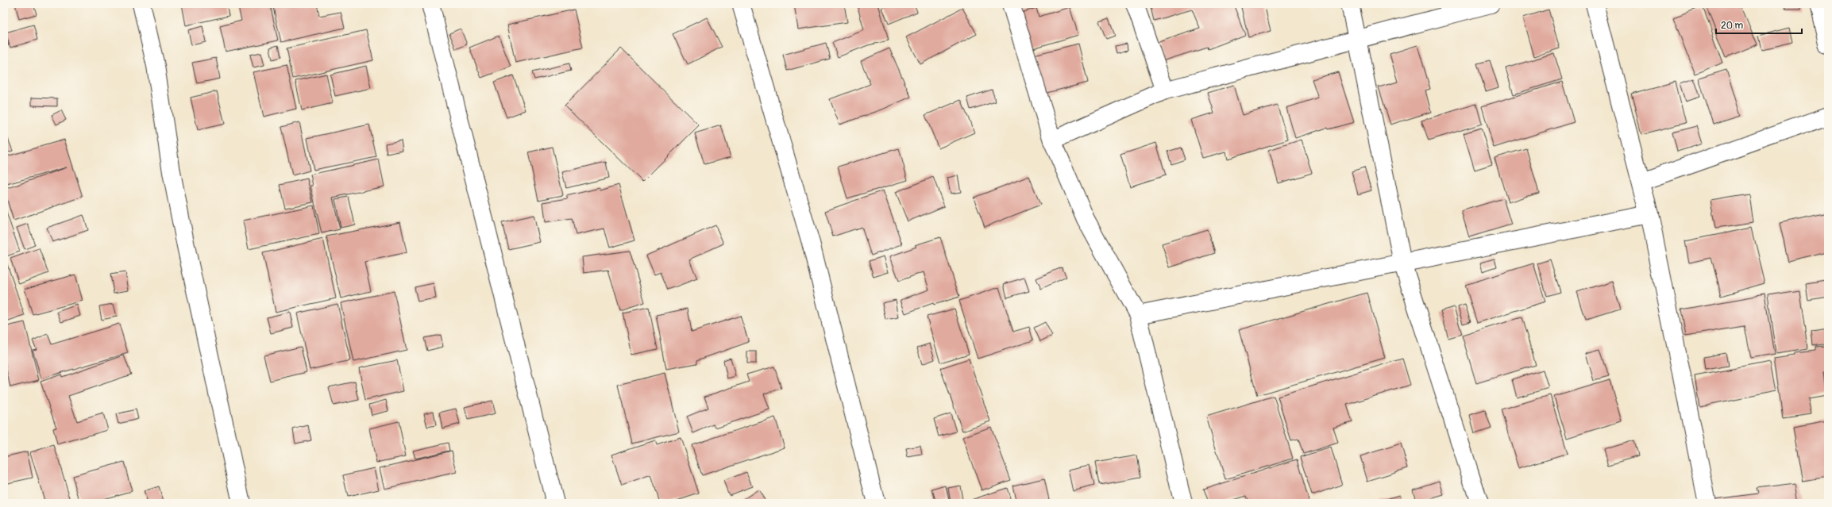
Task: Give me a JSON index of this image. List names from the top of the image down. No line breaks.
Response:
{"scale_bar":"20 m"}
